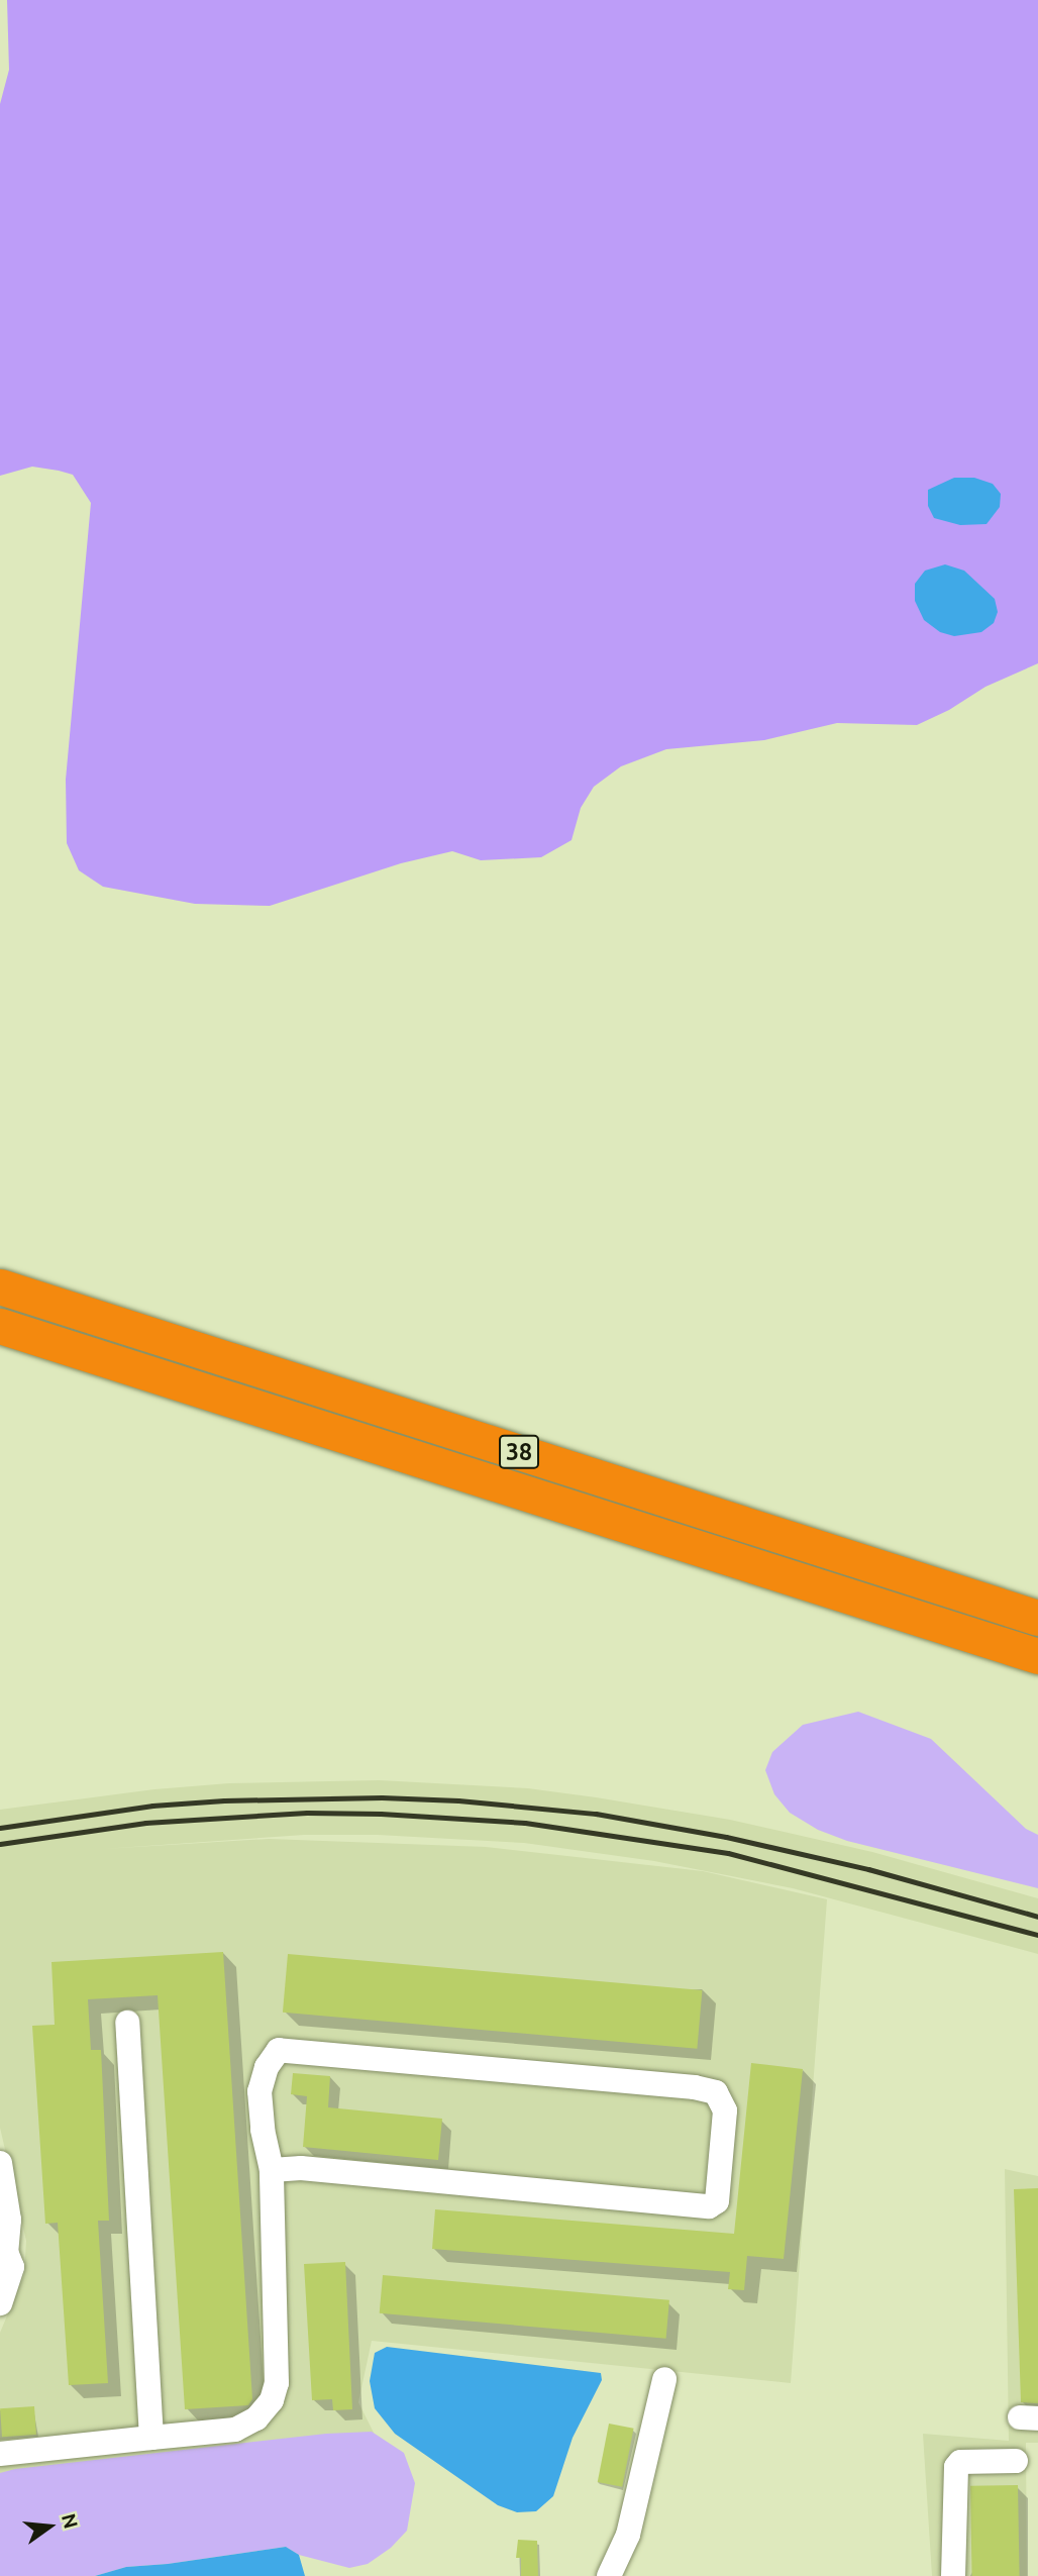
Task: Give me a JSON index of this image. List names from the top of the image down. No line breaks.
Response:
{"streets":{"highway":["38"]},"north":"right"}
